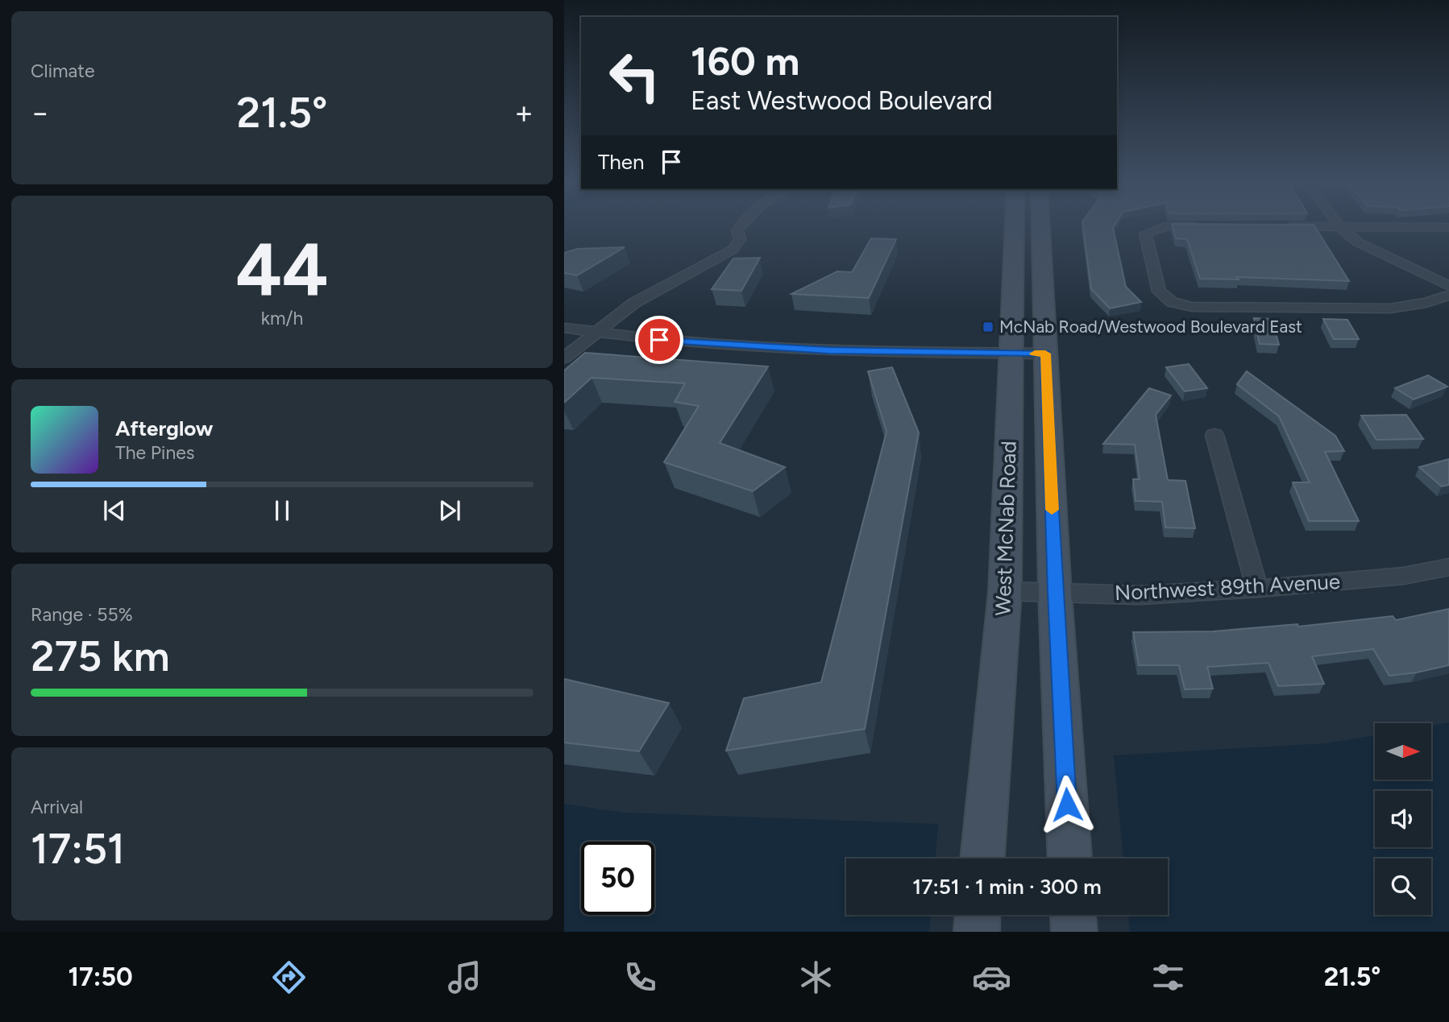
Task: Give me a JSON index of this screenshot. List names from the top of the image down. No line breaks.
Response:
{"streets":{"main road":["West McNab Road"],"street":["Northwest 89th Avenue"]},"crossings":[["West McNab Road","Northwest 89th Avenue"]],"places":{"transit":["McNab Road/Westwood Boulevard East"]},"north":"right","page":{"tile":["Climate",["44","km/h"],["Range · 55%","275 km"],["Arrival","17:51"]],"turn":["160 m","East Westwood Boulevard"],"heat":["−","21.5°","+"],"then":"Then","song":["Afterglow","The Pines"],"limit":"50","trip":"17:51 · 1 min · 300 m","tabs":["17:50","21.5°"]}}
